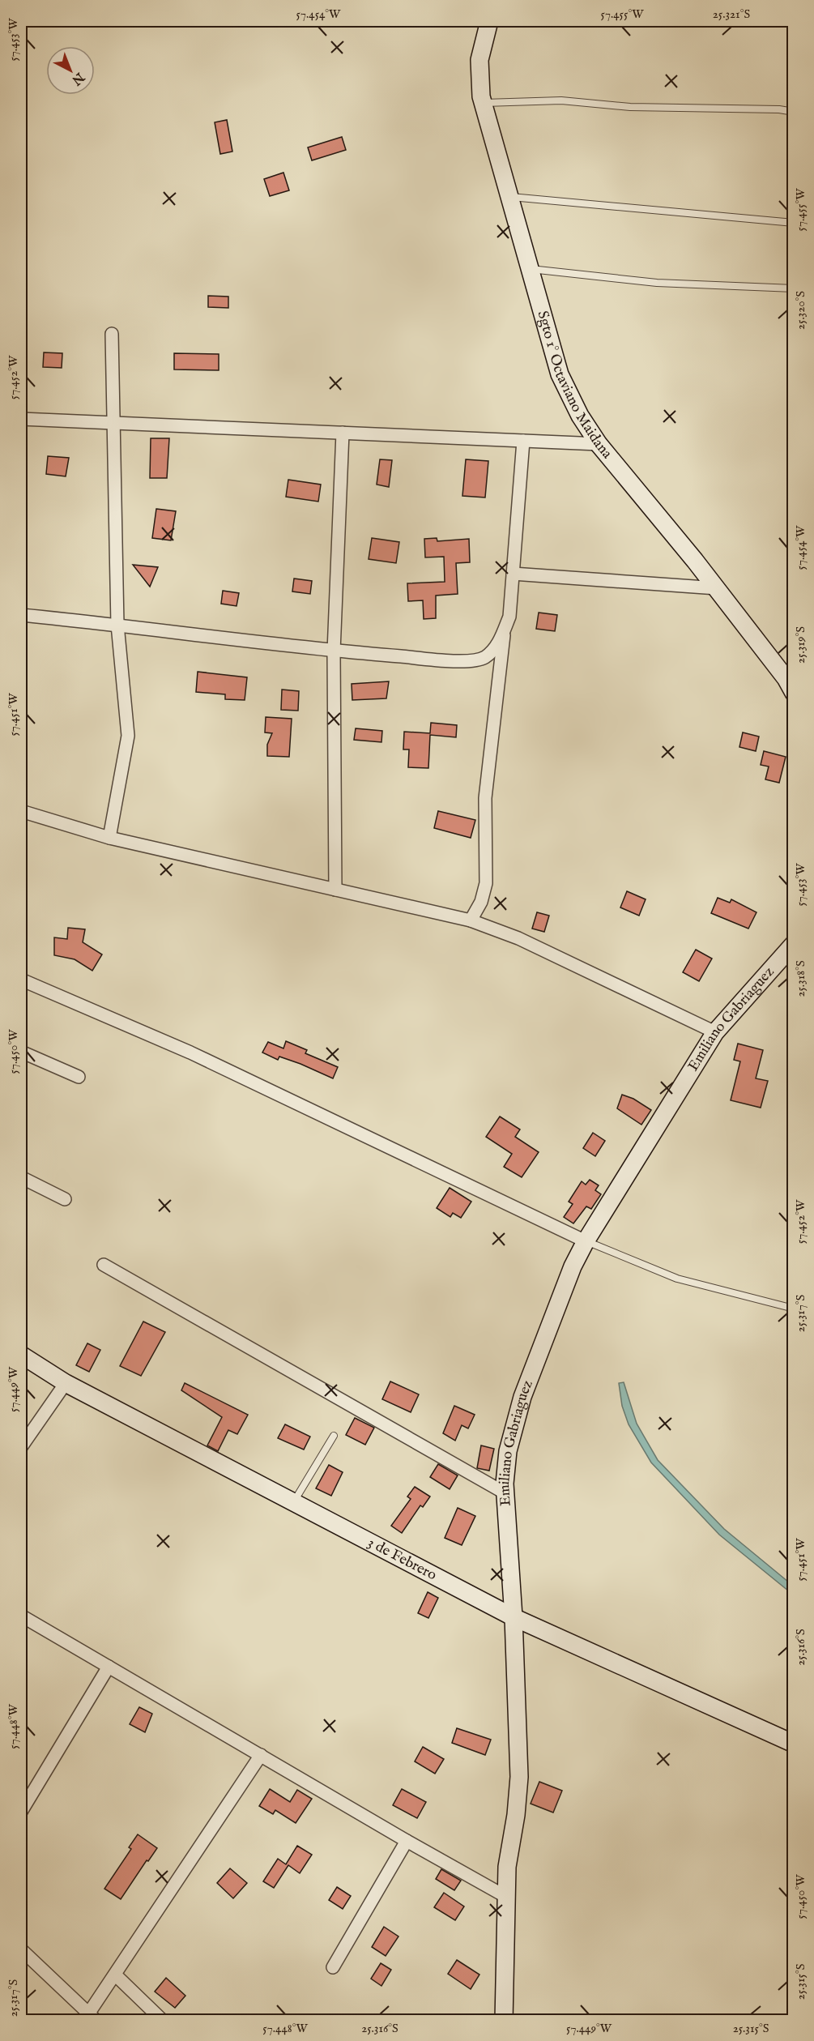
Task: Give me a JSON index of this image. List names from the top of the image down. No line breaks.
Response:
{"streets":{"main road":["Sgto 1° Octaviano Maidana","Emiliano Gabriaguez","3 de Febrero"]},"crossings":[["Emiliano Gabriaguez","3 de Febrero"]],"north":"bottom right","coordinates":["57.454°W","57.455°W","25.321°S","57.453°W","25.320°S","57.452°W","25.319°S","57.451°W","25.318°S","57.450°W","25.317°S","57.449°W","25.316°S","57.448°W","25.315°S"]}
